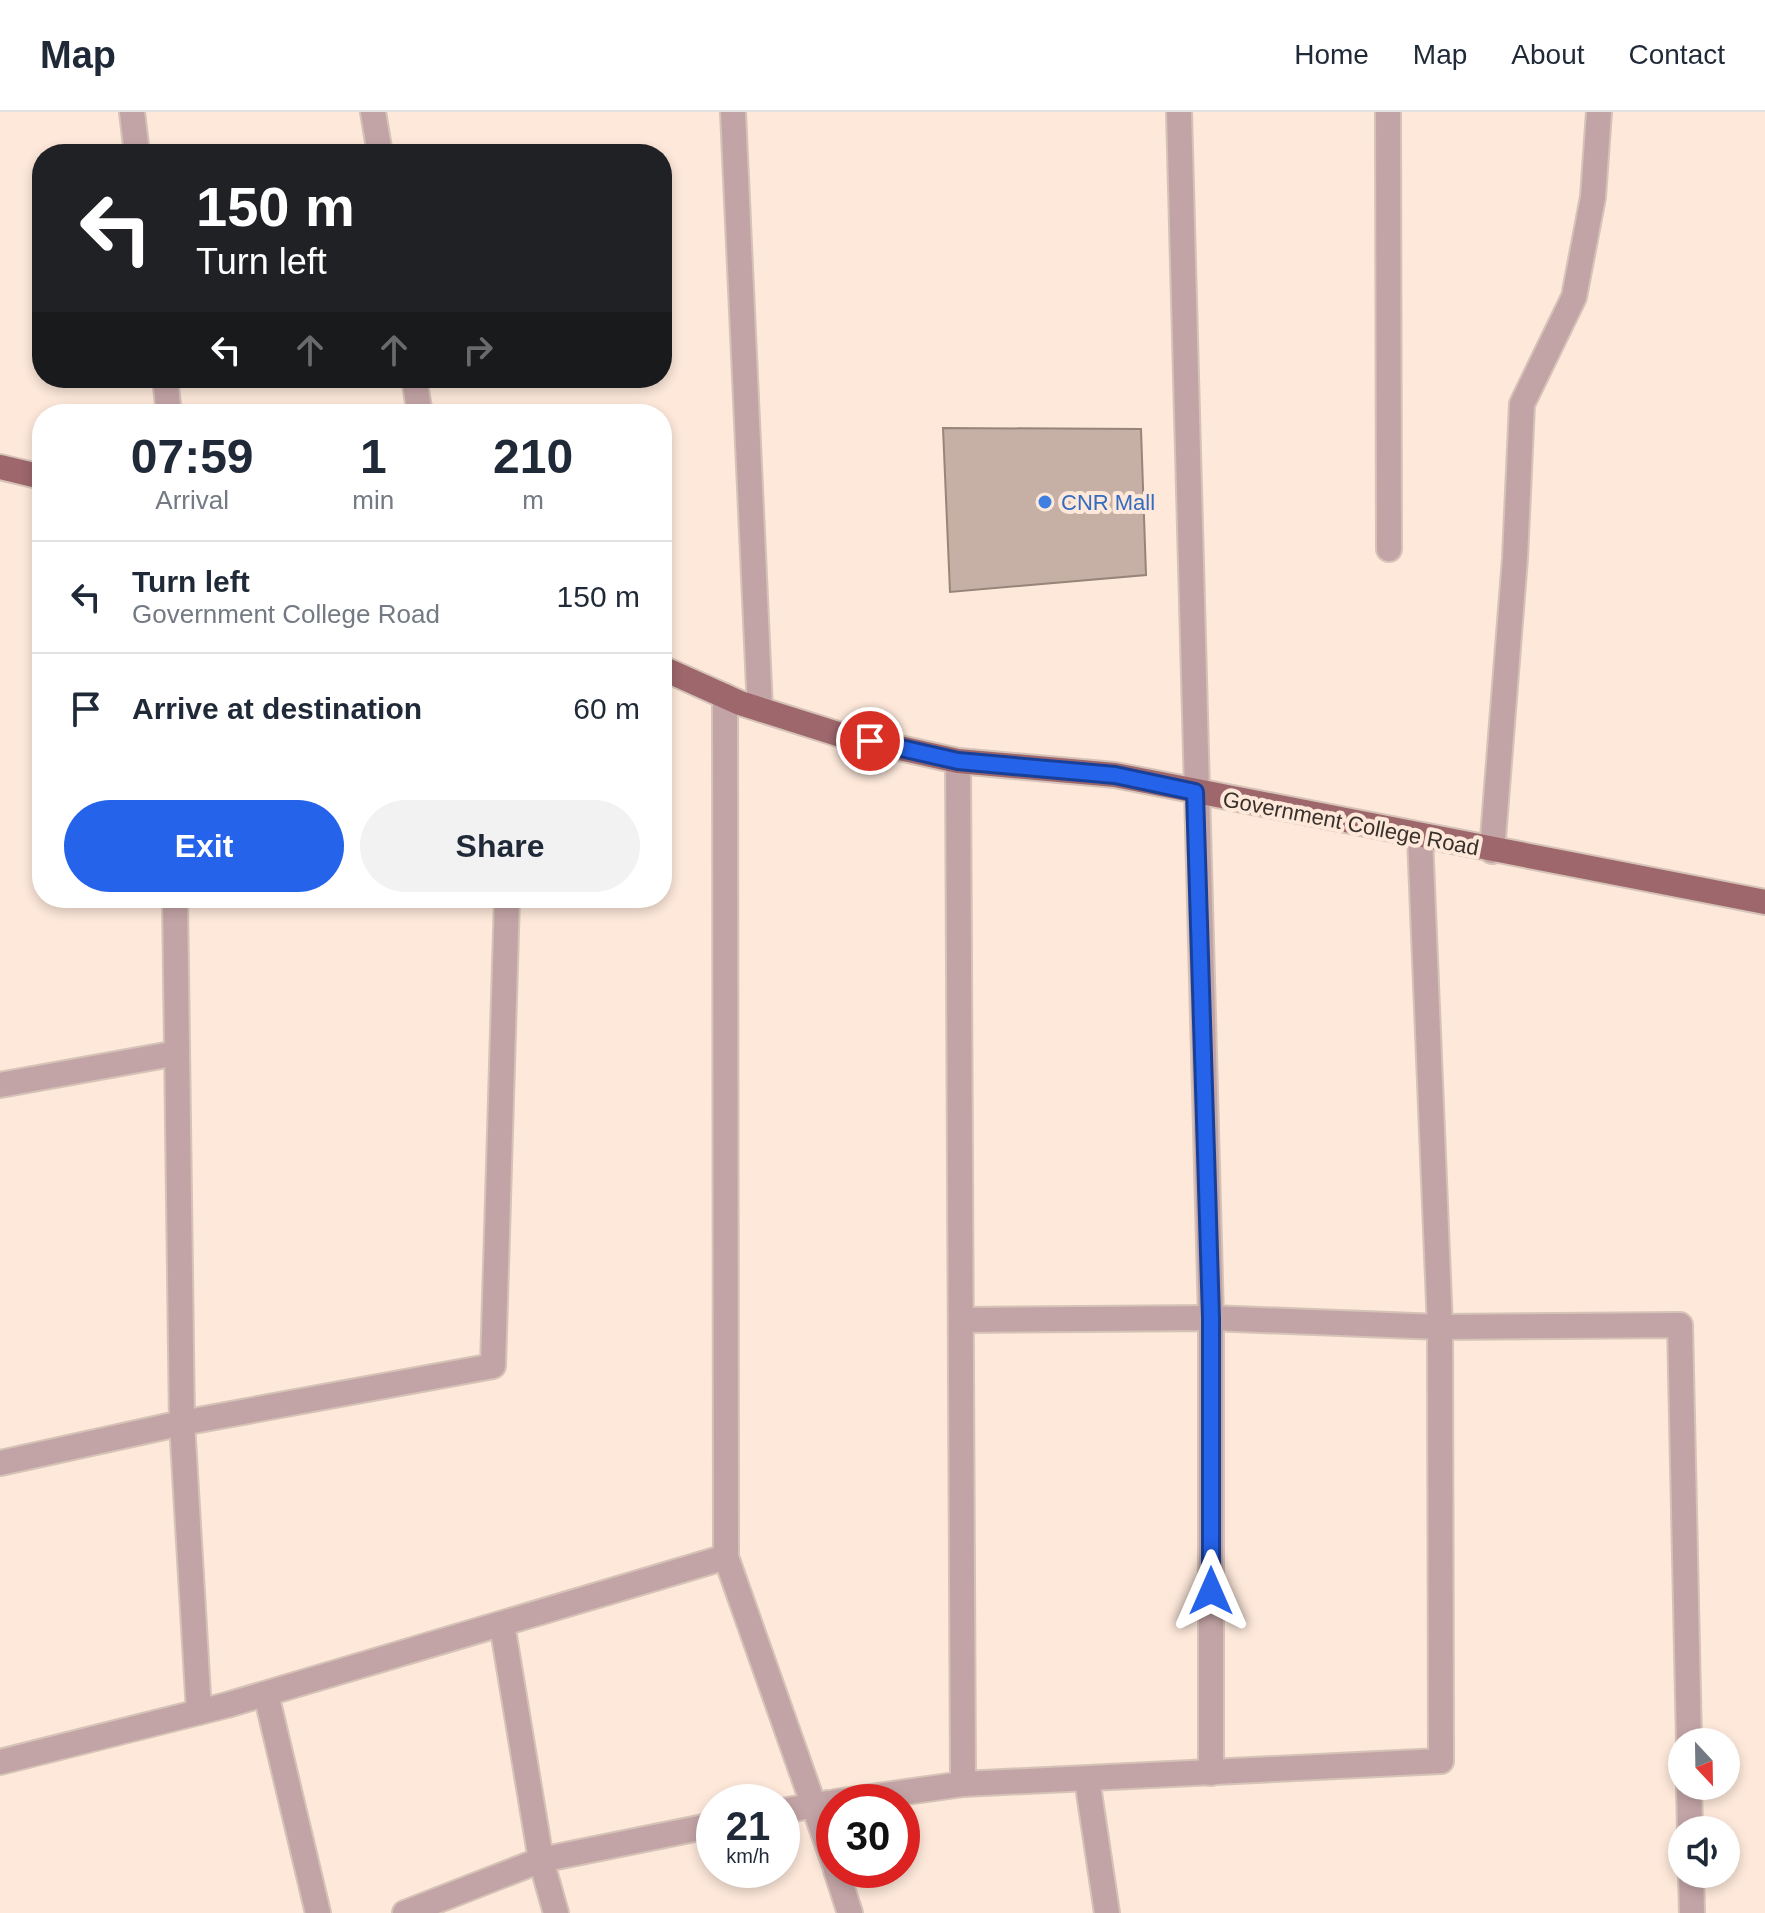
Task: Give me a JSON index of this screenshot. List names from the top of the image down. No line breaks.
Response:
{"streets":{"main road":["Government College Road"]},"places":["CNR Mall"],"north":"bottom","page":{"header":"Map","nav":["Home","Map","About","Contact"],"turn":["150 m","Turn left"],"eta":["07:59","Arrival","1","min","210","m"],"list":[{"name":"Turn left","note":"Government College Road","value":"150 m"},{"name":"Arrive at destination","value":"60 m"}],"buttons":["Exit","Share"],"speed":"21 km/h","limit":"30"}}
